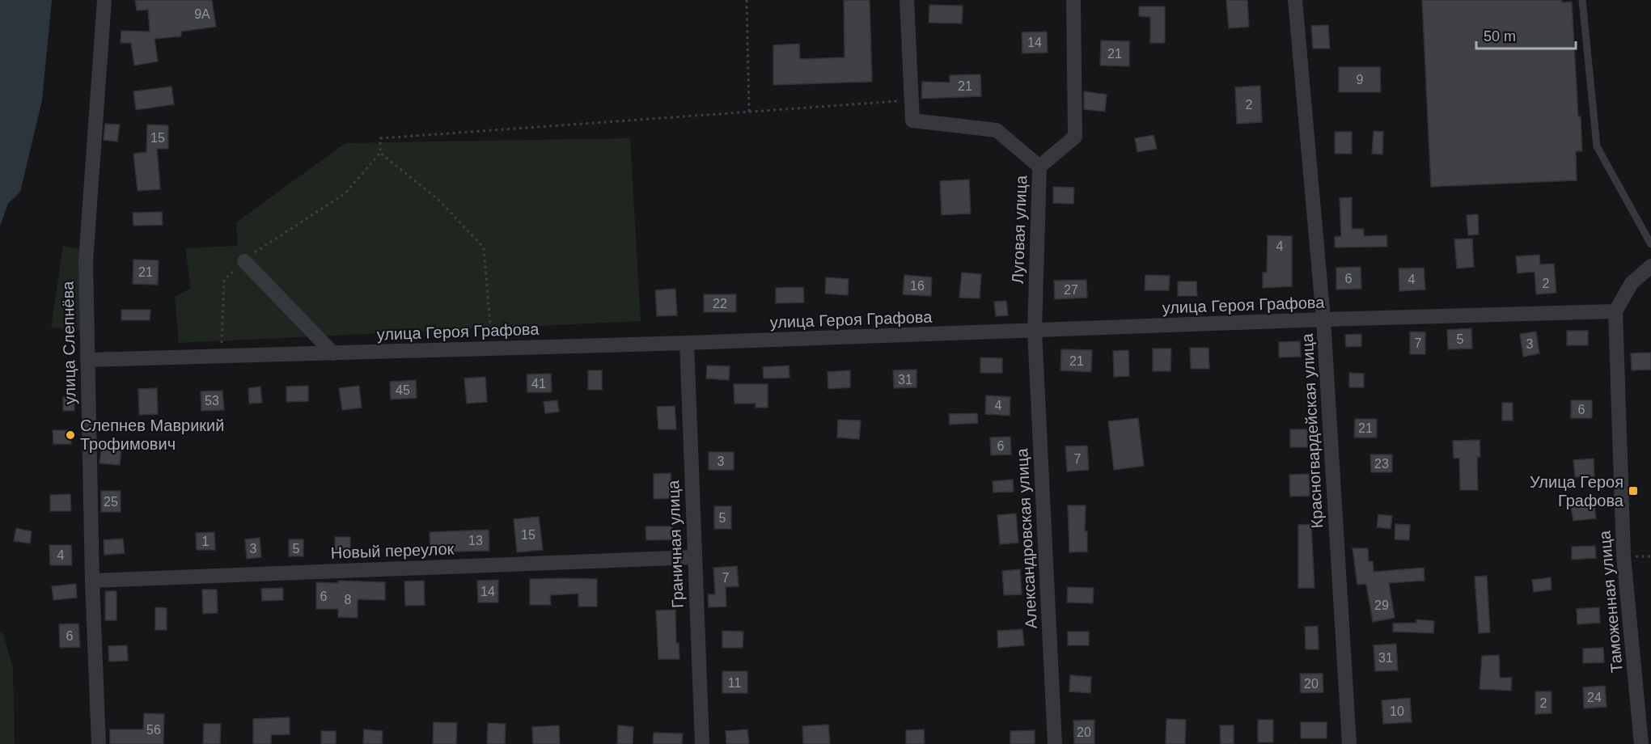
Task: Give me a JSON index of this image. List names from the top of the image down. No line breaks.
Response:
{"streets":{"street":["Луговая улица","улица Героя Графова","улица Слепнёва","Красногвардейская улица","Александровская улица","Граничная улица","Новый переулок","Таможенная улица"]},"crossings":[["Луговая улица","улица Героя Графова"],["Луговая улица","Александровская улица"],["улица Героя Графова","улица Слепнёва"],["улица Героя Графова","Красногвардейская улица"],["улица Героя Графова","Александровская улица"],["улица Героя Графова","Граничная улица"],["улица Героя Графова","Таможенная улица"],["улица Слепнёва","Новый переулок"],["Граничная улица","Новый переулок"]],"places":{"other":["Слепнев Маврикий Трофимович"],"transit":["Улица Героя Графова"]},"house_numbers":["9А","14","21","9","21","2","15","4","21","6","4","2","16","27","22","5","7","3","21","31","41","45","53","4","6","21","6","7","3","23","25","5","15","13","1","3","5","4","7","14","6","8","29","6","31","11","20","24","2","10","56","20"],"scale_bar":"50 m"}
